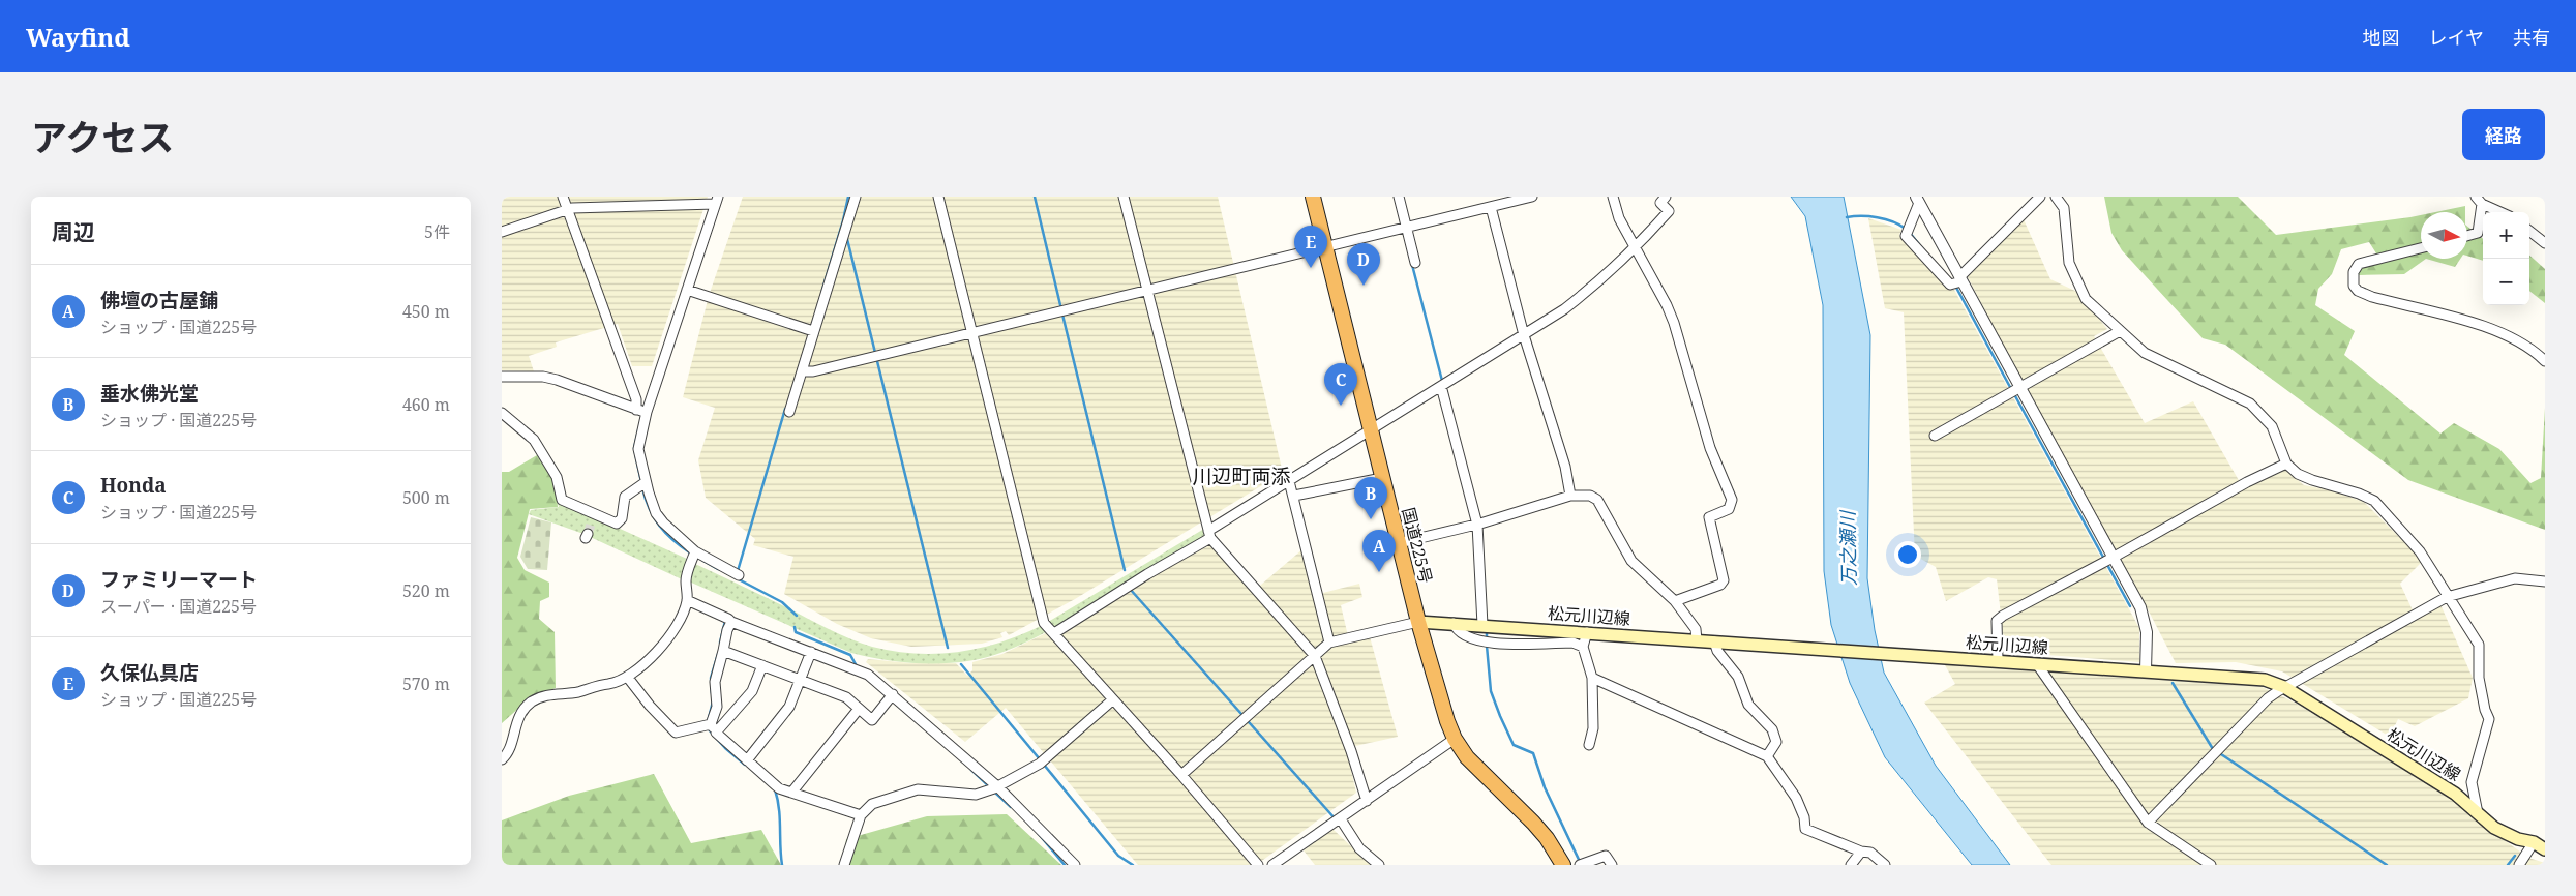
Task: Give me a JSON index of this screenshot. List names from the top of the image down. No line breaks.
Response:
{"streets":{"highway":["国道225号"],"main road":["松元川辺線"]},"crossings":[["国道225号","松元川辺線"]],"districts":["川辺町両添"],"water":["万之瀬川"],"north":"right","page":{"header":"Wayfind","nav":["地図","レイヤ","共有"],"title":"アクセス","buttons":"経路","heading":["周辺","5件"],"map_buttons":["+","−"],"pins":["E","D","C","B","A"],"list":[{"mark":"A","name":"佛壇の古屋鋪","note":"ショップ · 国道225号","value":"450 m"},{"mark":"B","name":"垂水佛光堂","note":"ショップ · 国道225号","value":"460 m"},{"mark":"C","name":"Honda","note":"ショップ · 国道225号","value":"500 m"},{"mark":"D","name":"ファミリーマート","note":"スーパー · 国道225号","value":"520 m"},{"mark":"E","name":"久保仏具店","note":"ショップ · 国道225号","value":"570 m"}]}}
